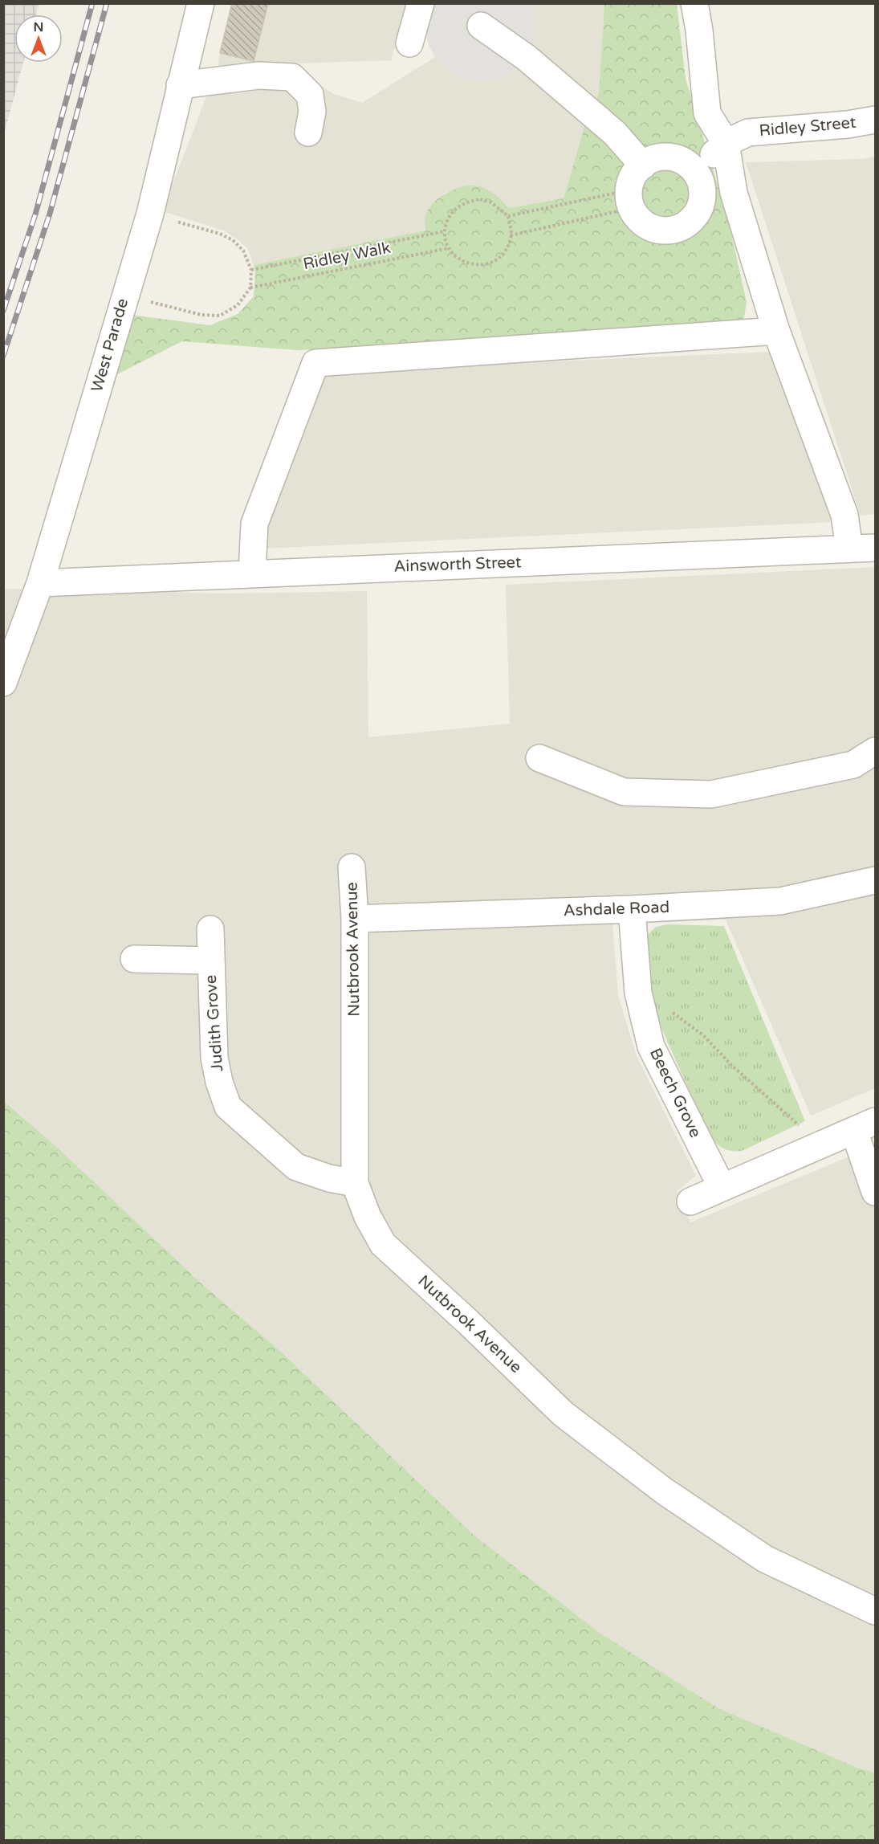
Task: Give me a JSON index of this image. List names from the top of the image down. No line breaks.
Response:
{"streets":{"street":["Ridley Street","West Parade","Ainsworth Street","Ashdale Road","Nutbrook Avenue","Judith Grove","Beech Grove"],"path":["Ridley Walk"]},"crossings":[["West Parade","Ainsworth Street"],["Ashdale Road","Nutbrook Avenue"],["Ashdale Road","Beech Grove"],["Nutbrook Avenue","Judith Grove"]],"north":"top"}
